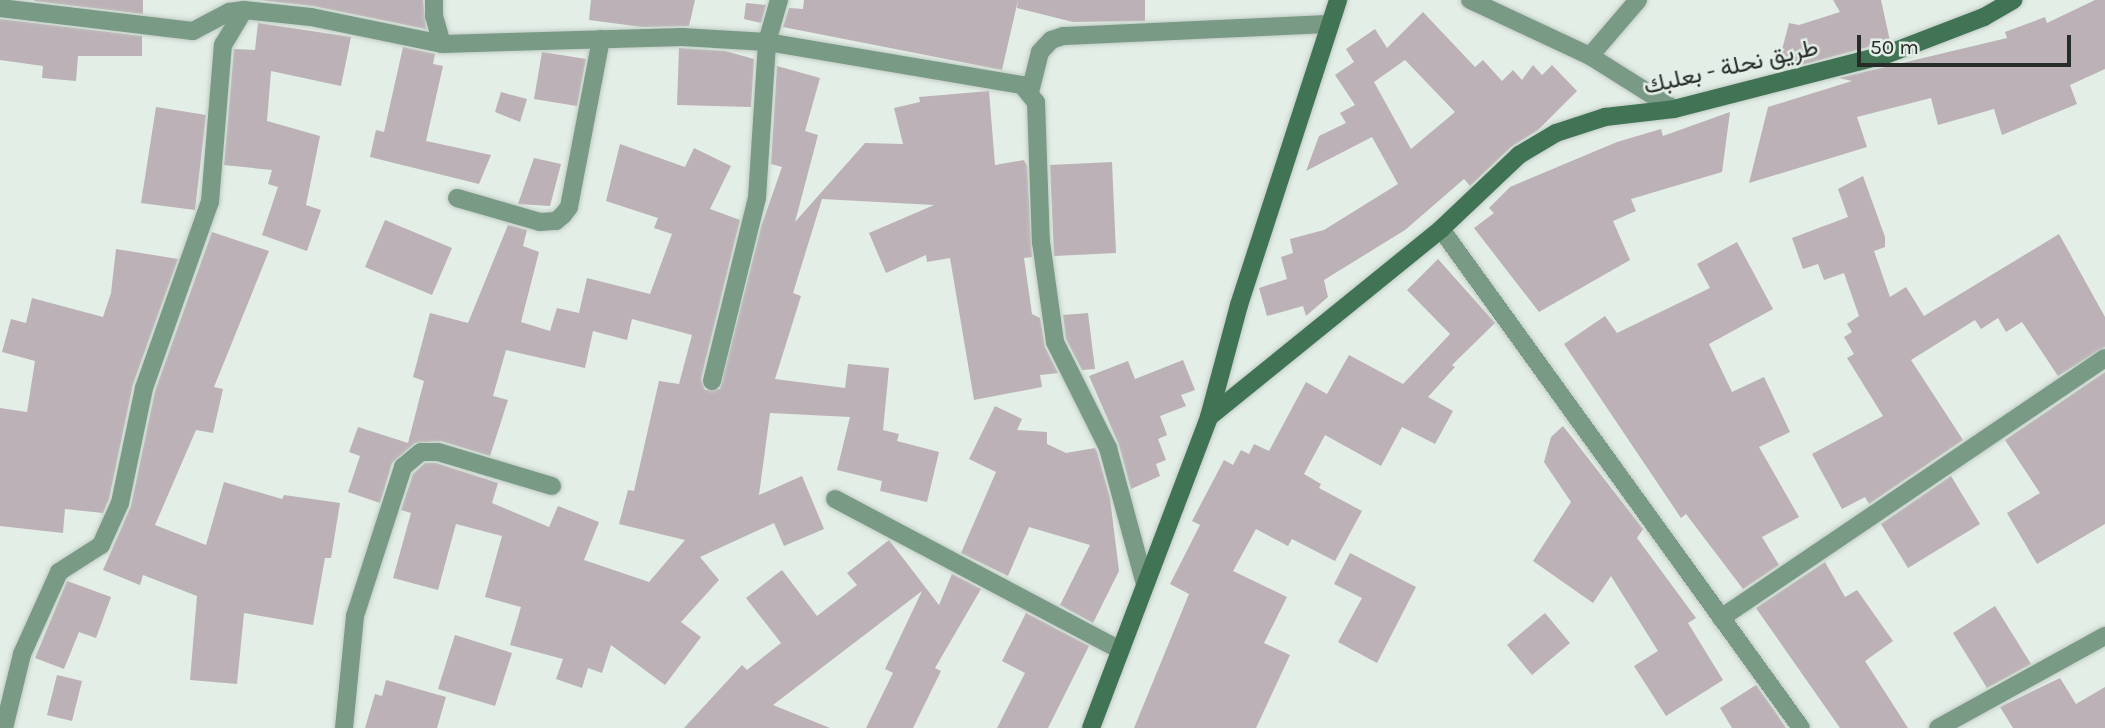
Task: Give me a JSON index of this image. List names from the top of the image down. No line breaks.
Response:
{"streets":{"street":["طريق نحلة - بعلبك"]},"scale_bar":"50 m"}
